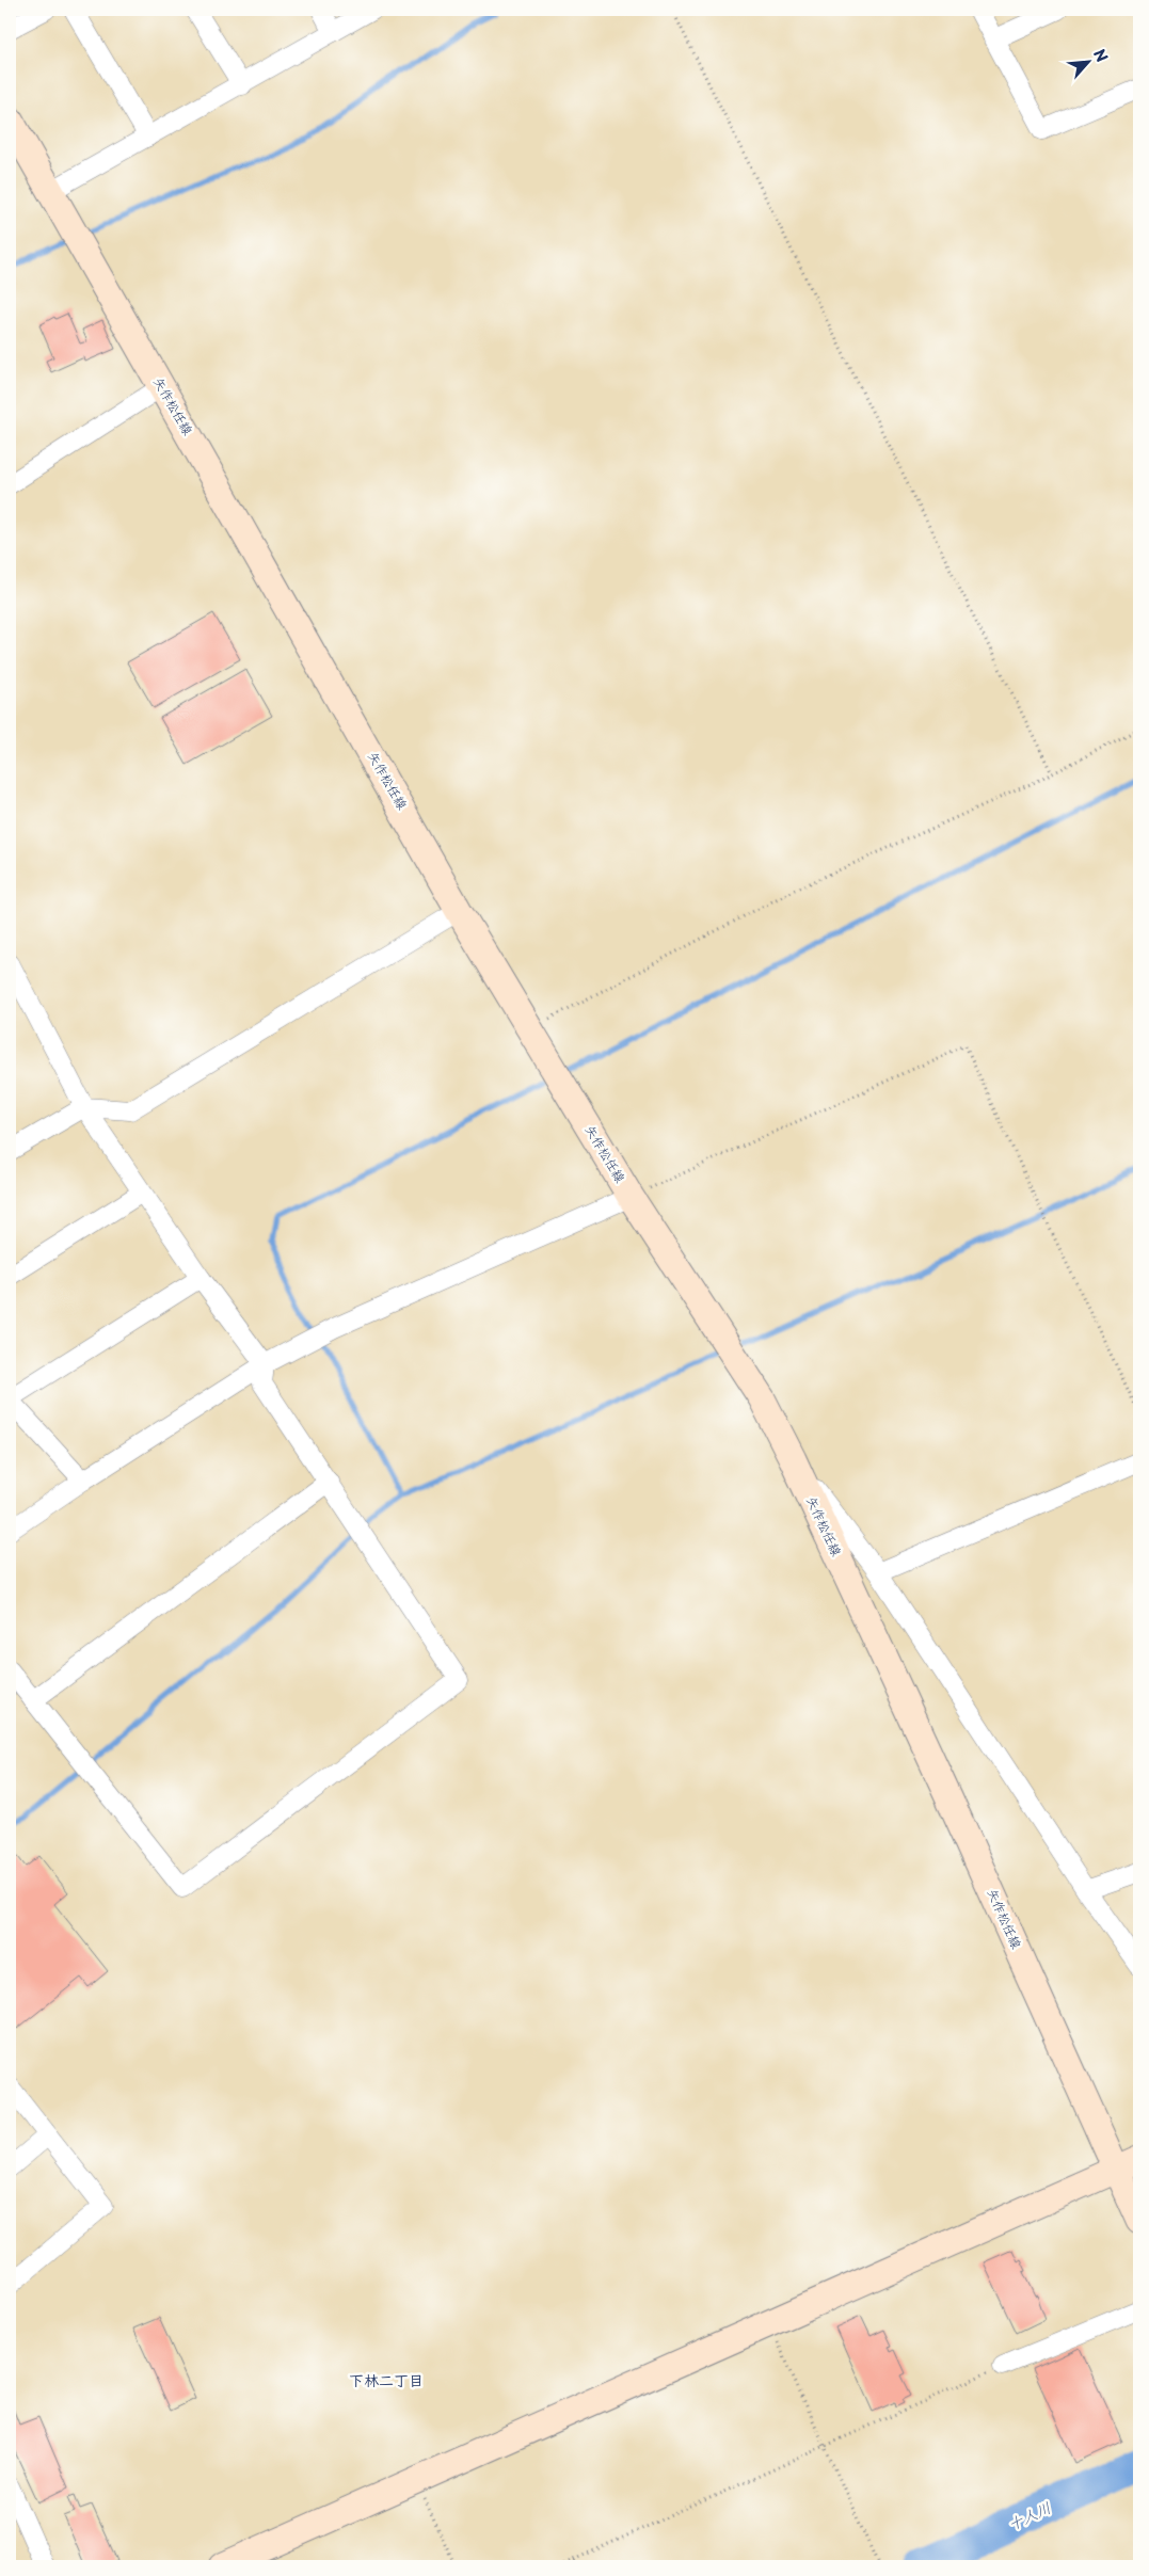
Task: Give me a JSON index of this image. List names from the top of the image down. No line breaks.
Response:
{"streets":{"main road":["矢作松任線"]},"districts":["下林二丁目"],"water":["十人川"],"north":"top right"}
